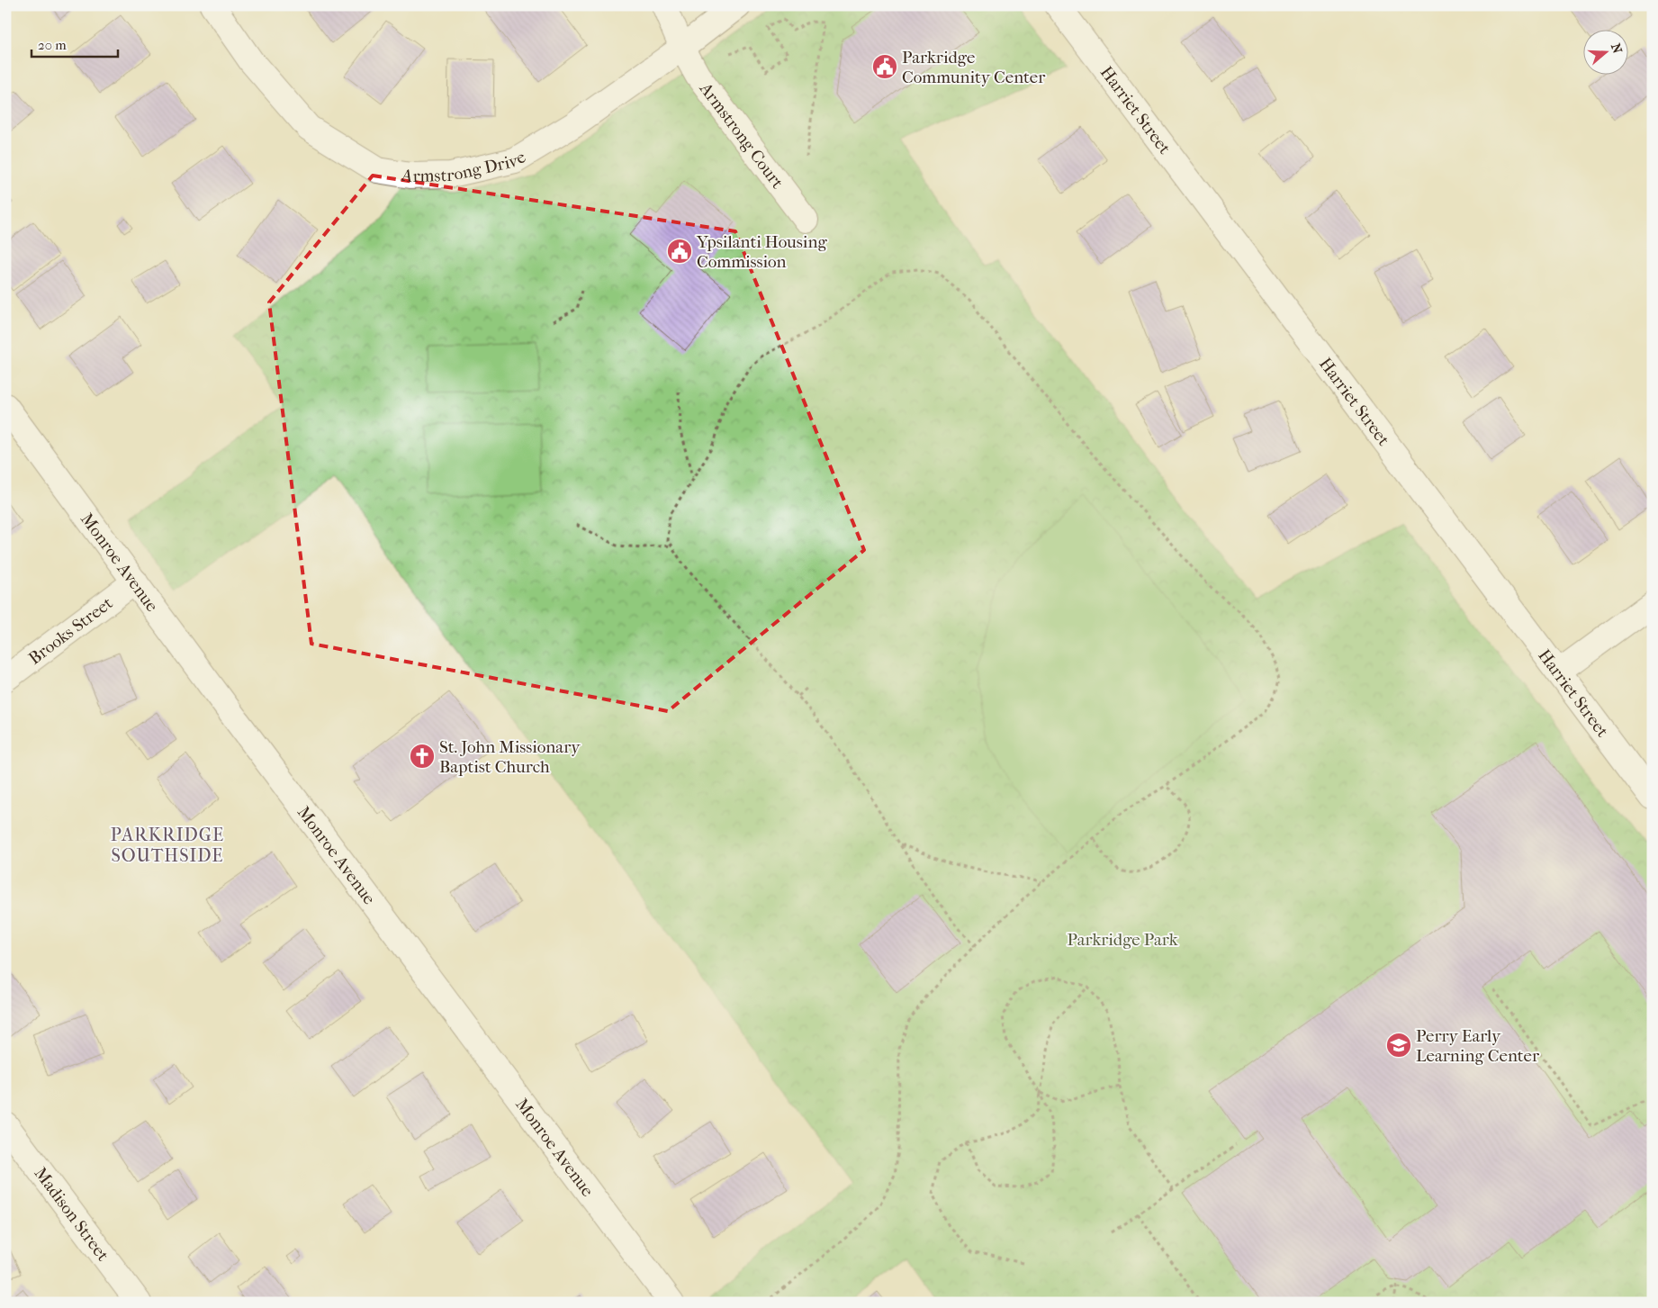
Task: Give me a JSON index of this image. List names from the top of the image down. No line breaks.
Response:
{"streets":{"street":["Harriet Street","Armstrong Court","Armstrong Drive","Monroe Avenue","Brooks Street","Madison Street"]},"crossings":[["Armstrong Court","Armstrong Drive"],["Monroe Avenue","Brooks Street"]],"districts":["PARKRIDGE SOUTHSIDE"],"parks":["Parkridge Park"],"places":{"public building":["Parkridge Community Center","Ypsilanti Housing Commission"],"church":["St. John Missionary Baptist Church"],"school or university":["Perry Early Learning Center"]},"scale_bar":"20 m","north":"right"}
